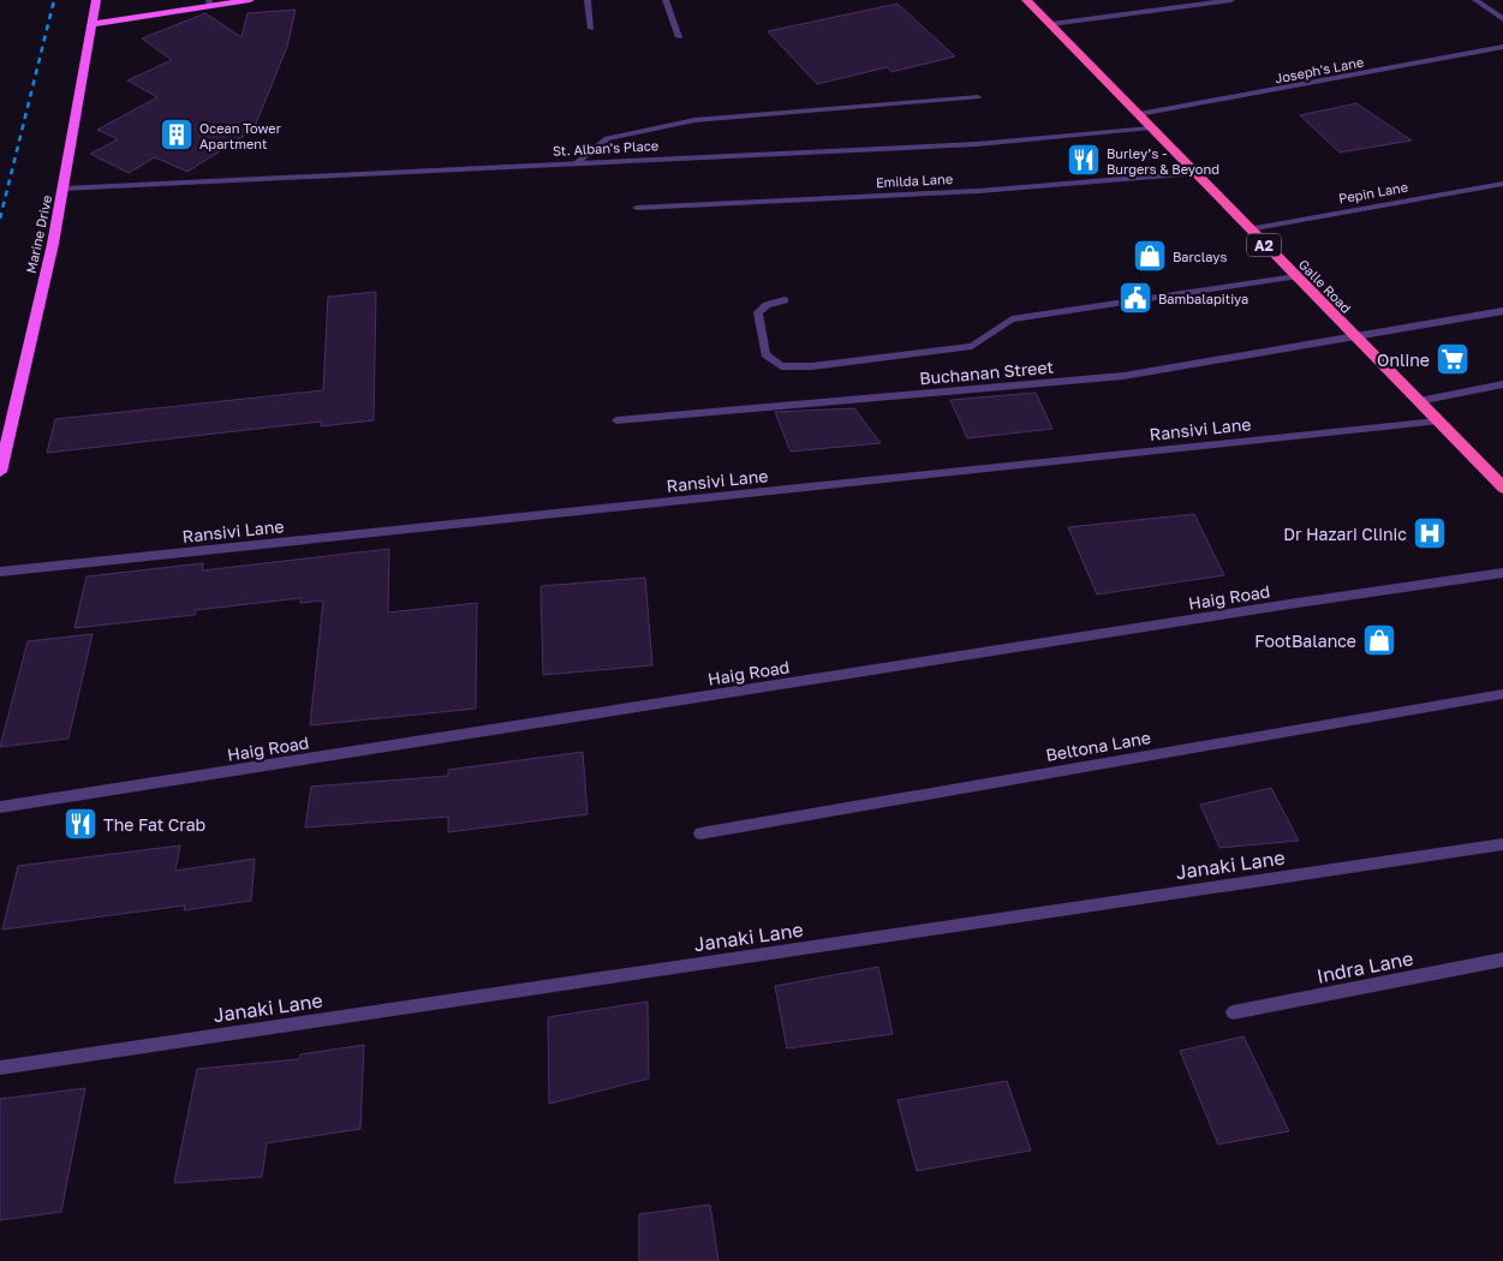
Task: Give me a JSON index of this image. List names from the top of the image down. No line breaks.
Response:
{"streets":{"highway":["A2","Galle Road"],"main road":["Marine Drive"],"street":["Joseph's Lane","St. Alban's Place","Emilda Lane","Pepin Lane","Buchanan Street","Ransivi Lane","Haig Road","Beltona Lane","Janaki Lane","Indra Lane"]},"crossings":[["Joseph's Lane","Galle Road"],["St. Alban's Place","Marine Drive"],["St. Alban's Place","Galle Road"],["Emilda Lane","Galle Road"],["Pepin Lane","Galle Road"],["Galle Road","Buchanan Street"],["Galle Road","Ransivi Lane"]],"places":{"building":["Ocean Tower Apartment"],"restaurant":["Burley’s - Burgers & Beyond","The Fat Crab"],"shop":["Barclays","FootBalance"],"public building":["Bambalapitiya"],"supermarket":["Online"],"hospital":["Dr Hazari Clinic"]}}
